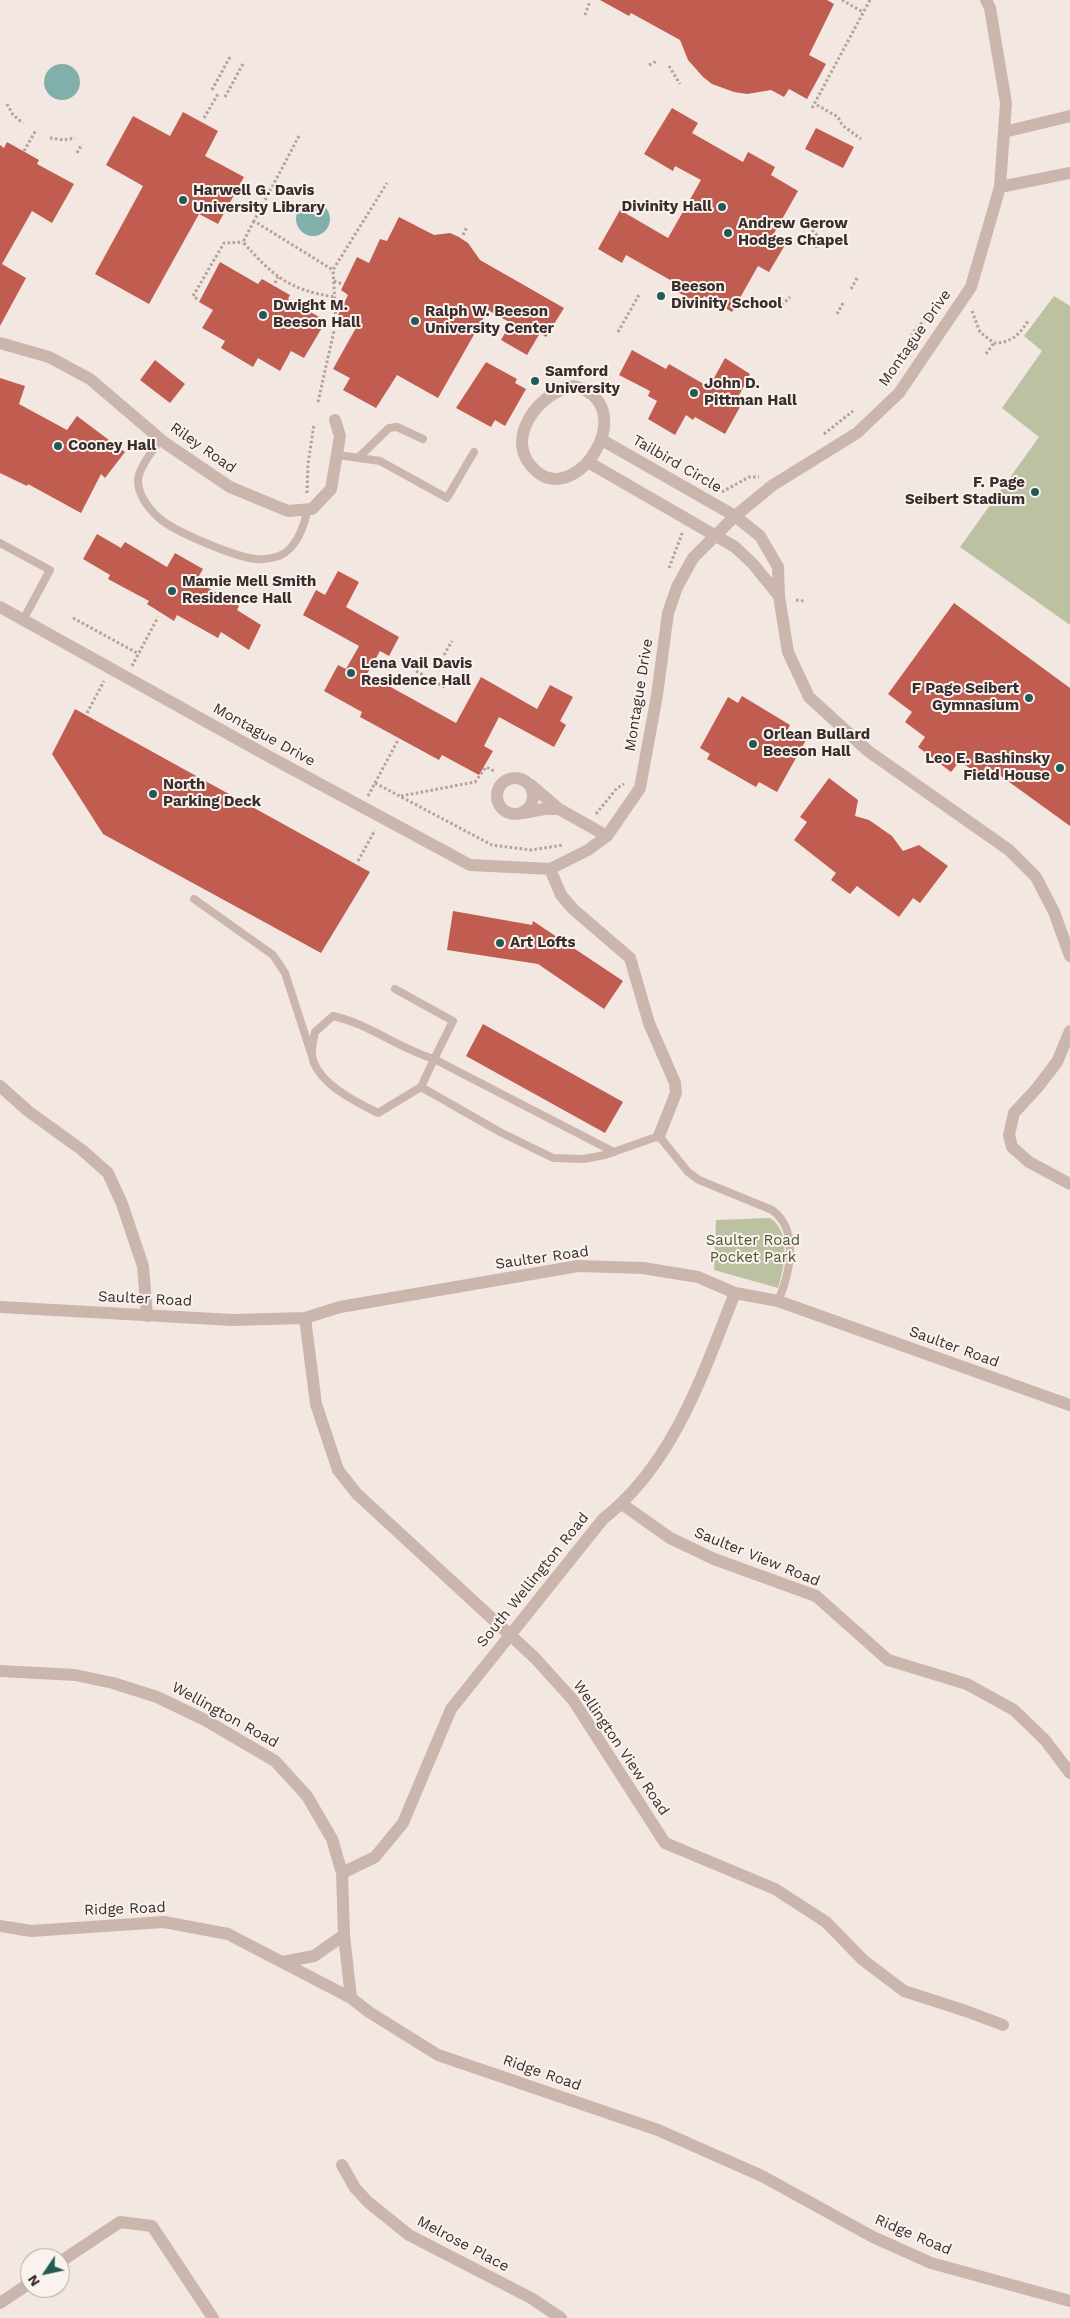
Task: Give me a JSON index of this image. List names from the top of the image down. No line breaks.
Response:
{"streets":{"street":["Montague Drive","Riley Road","Tailbird Circle","Saulter Road","Saulter View Road","South Wellington Road","Wellington Road","Wellington View Road","Ridge Road","Melrose Place"]},"crossings":[["Montague Drive","Tailbird Circle"],["Saulter Road","South Wellington Road"],["Saulter Road","Wellington View Road"],["Saulter View Road","South Wellington Road"],["South Wellington Road","Wellington Road"],["South Wellington Road","Wellington View Road"],["Wellington Road","Ridge Road"]],"parks":["Saulter Road Pocket Park"],"places":["Harwell G. Davis University Library","Divinity Hall","Andrew Gerow Hodges Chapel","Beeson Divinity School","Dwight M. Beeson Hall","Ralph W. Beeson University Center","Samford University","John D. Pittman Hall","Cooney Hall","F. Page Seibert Stadium","Mamie Mell Smith Residence Hall","Lena Vail Davis Residence Hall","F Page Seibert Gymnasium","Orlean Bullard Beeson Hall","Leo E. Bashinsky Field House","North Parking Deck","Art Lofts"],"north":"bottom left"}
